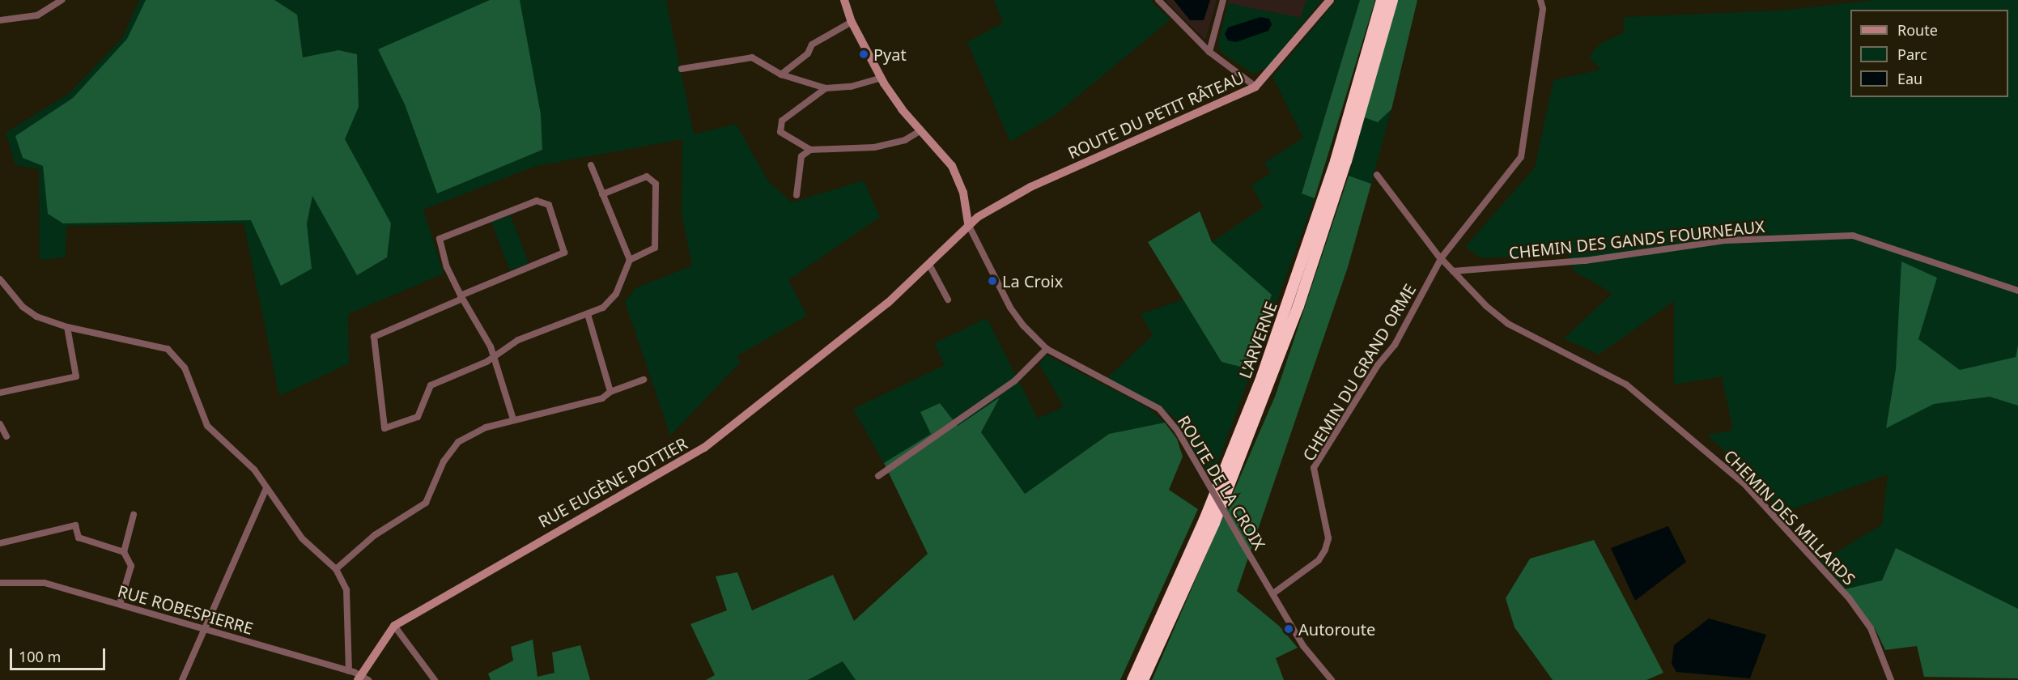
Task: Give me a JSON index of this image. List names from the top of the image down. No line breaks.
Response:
{"streets":{"highway":["L'ARVERNE"],"street":["ROUTE DU PETIT RÂTEAU","CHEMIN DES GANDS FOURNEAUX","CHEMIN DU GRAND ORME","RUE EUGÈNE POTTIER","ROUTE DE LA CROIX","CHEMIN DES MILLARDS","RUE ROBESPIERRE"]},"crossings":[["ROUTE DU PETIT RÂTEAU","RUE EUGÈNE POTTIER"],["ROUTE DU PETIT RÂTEAU","ROUTE DE LA CROIX"],["CHEMIN DES GANDS FOURNEAUX","CHEMIN DES MILLARDS"],["CHEMIN DU GRAND ORME","ROUTE DE LA CROIX"],["CHEMIN DU GRAND ORME","CHEMIN DES MILLARDS"],["RUE EUGÈNE POTTIER","ROUTE DE LA CROIX"],["RUE EUGÈNE POTTIER","RUE ROBESPIERRE"]],"places":["Pyat","La Croix","Autoroute"],"legend":["Route","Parc","Eau"],"scale_bar":"100 m"}
